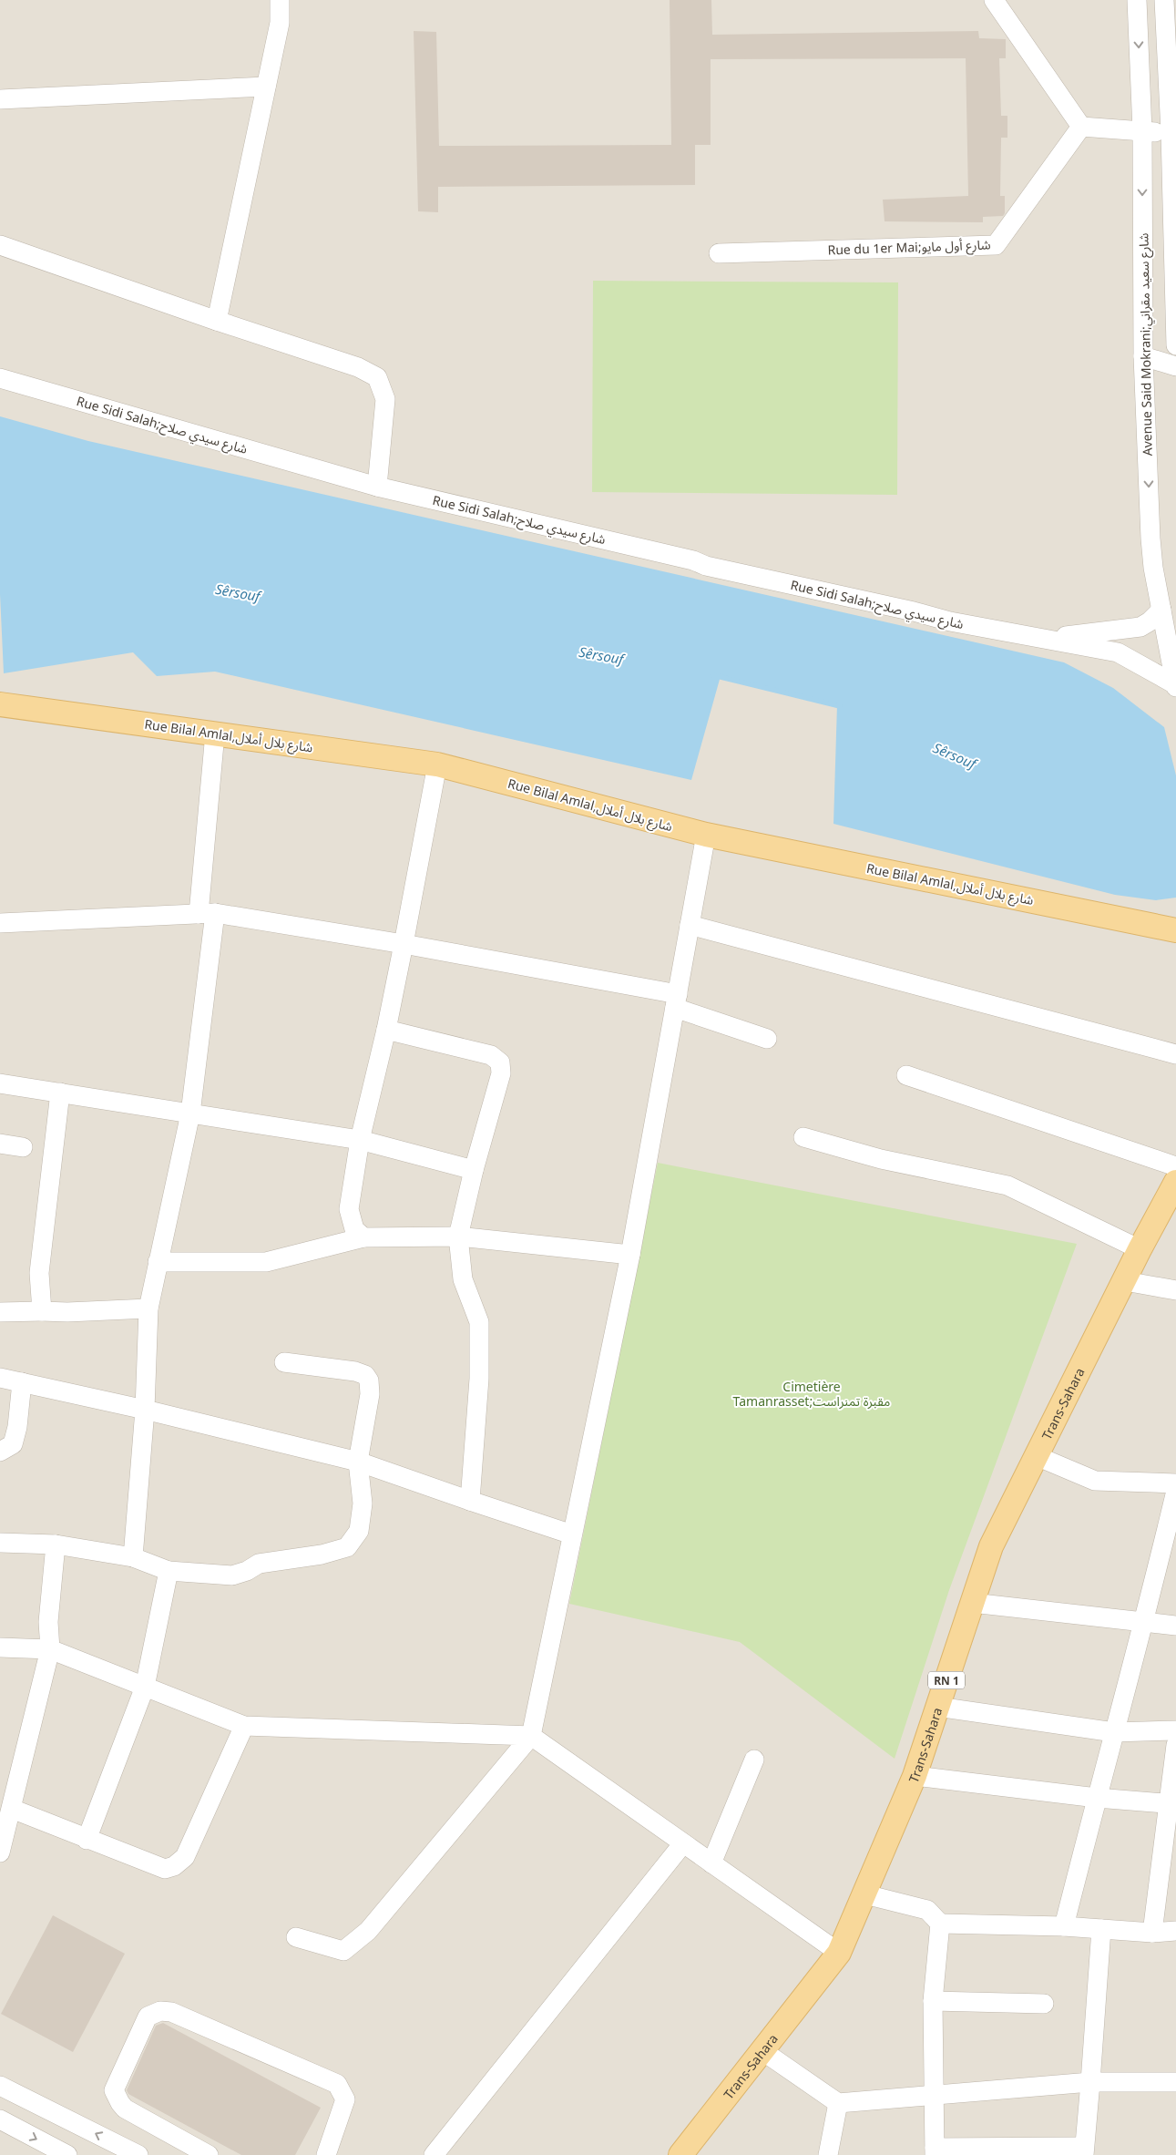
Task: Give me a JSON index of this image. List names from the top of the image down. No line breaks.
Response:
{"streets":{"main road":["Rue Bilal Amlal,شارع بلال أملال","Trans-Sahara","RN 1"],"street":["Rue du 1er Mai;شارع أول مايو","Avenue Said Mokrani;شارع سعيد مقراني","Rue Sidi Salah;شارع سيدي صلاح"]},"crossings":[["Avenue Said Mokrani;شارع سعيد مقراني","Rue Sidi Salah;شارع سيدي صلاح"]],"water":["Sêrsouf"],"parks":["Cimetière Tamanrasset;مقبرة تمنراست"]}
